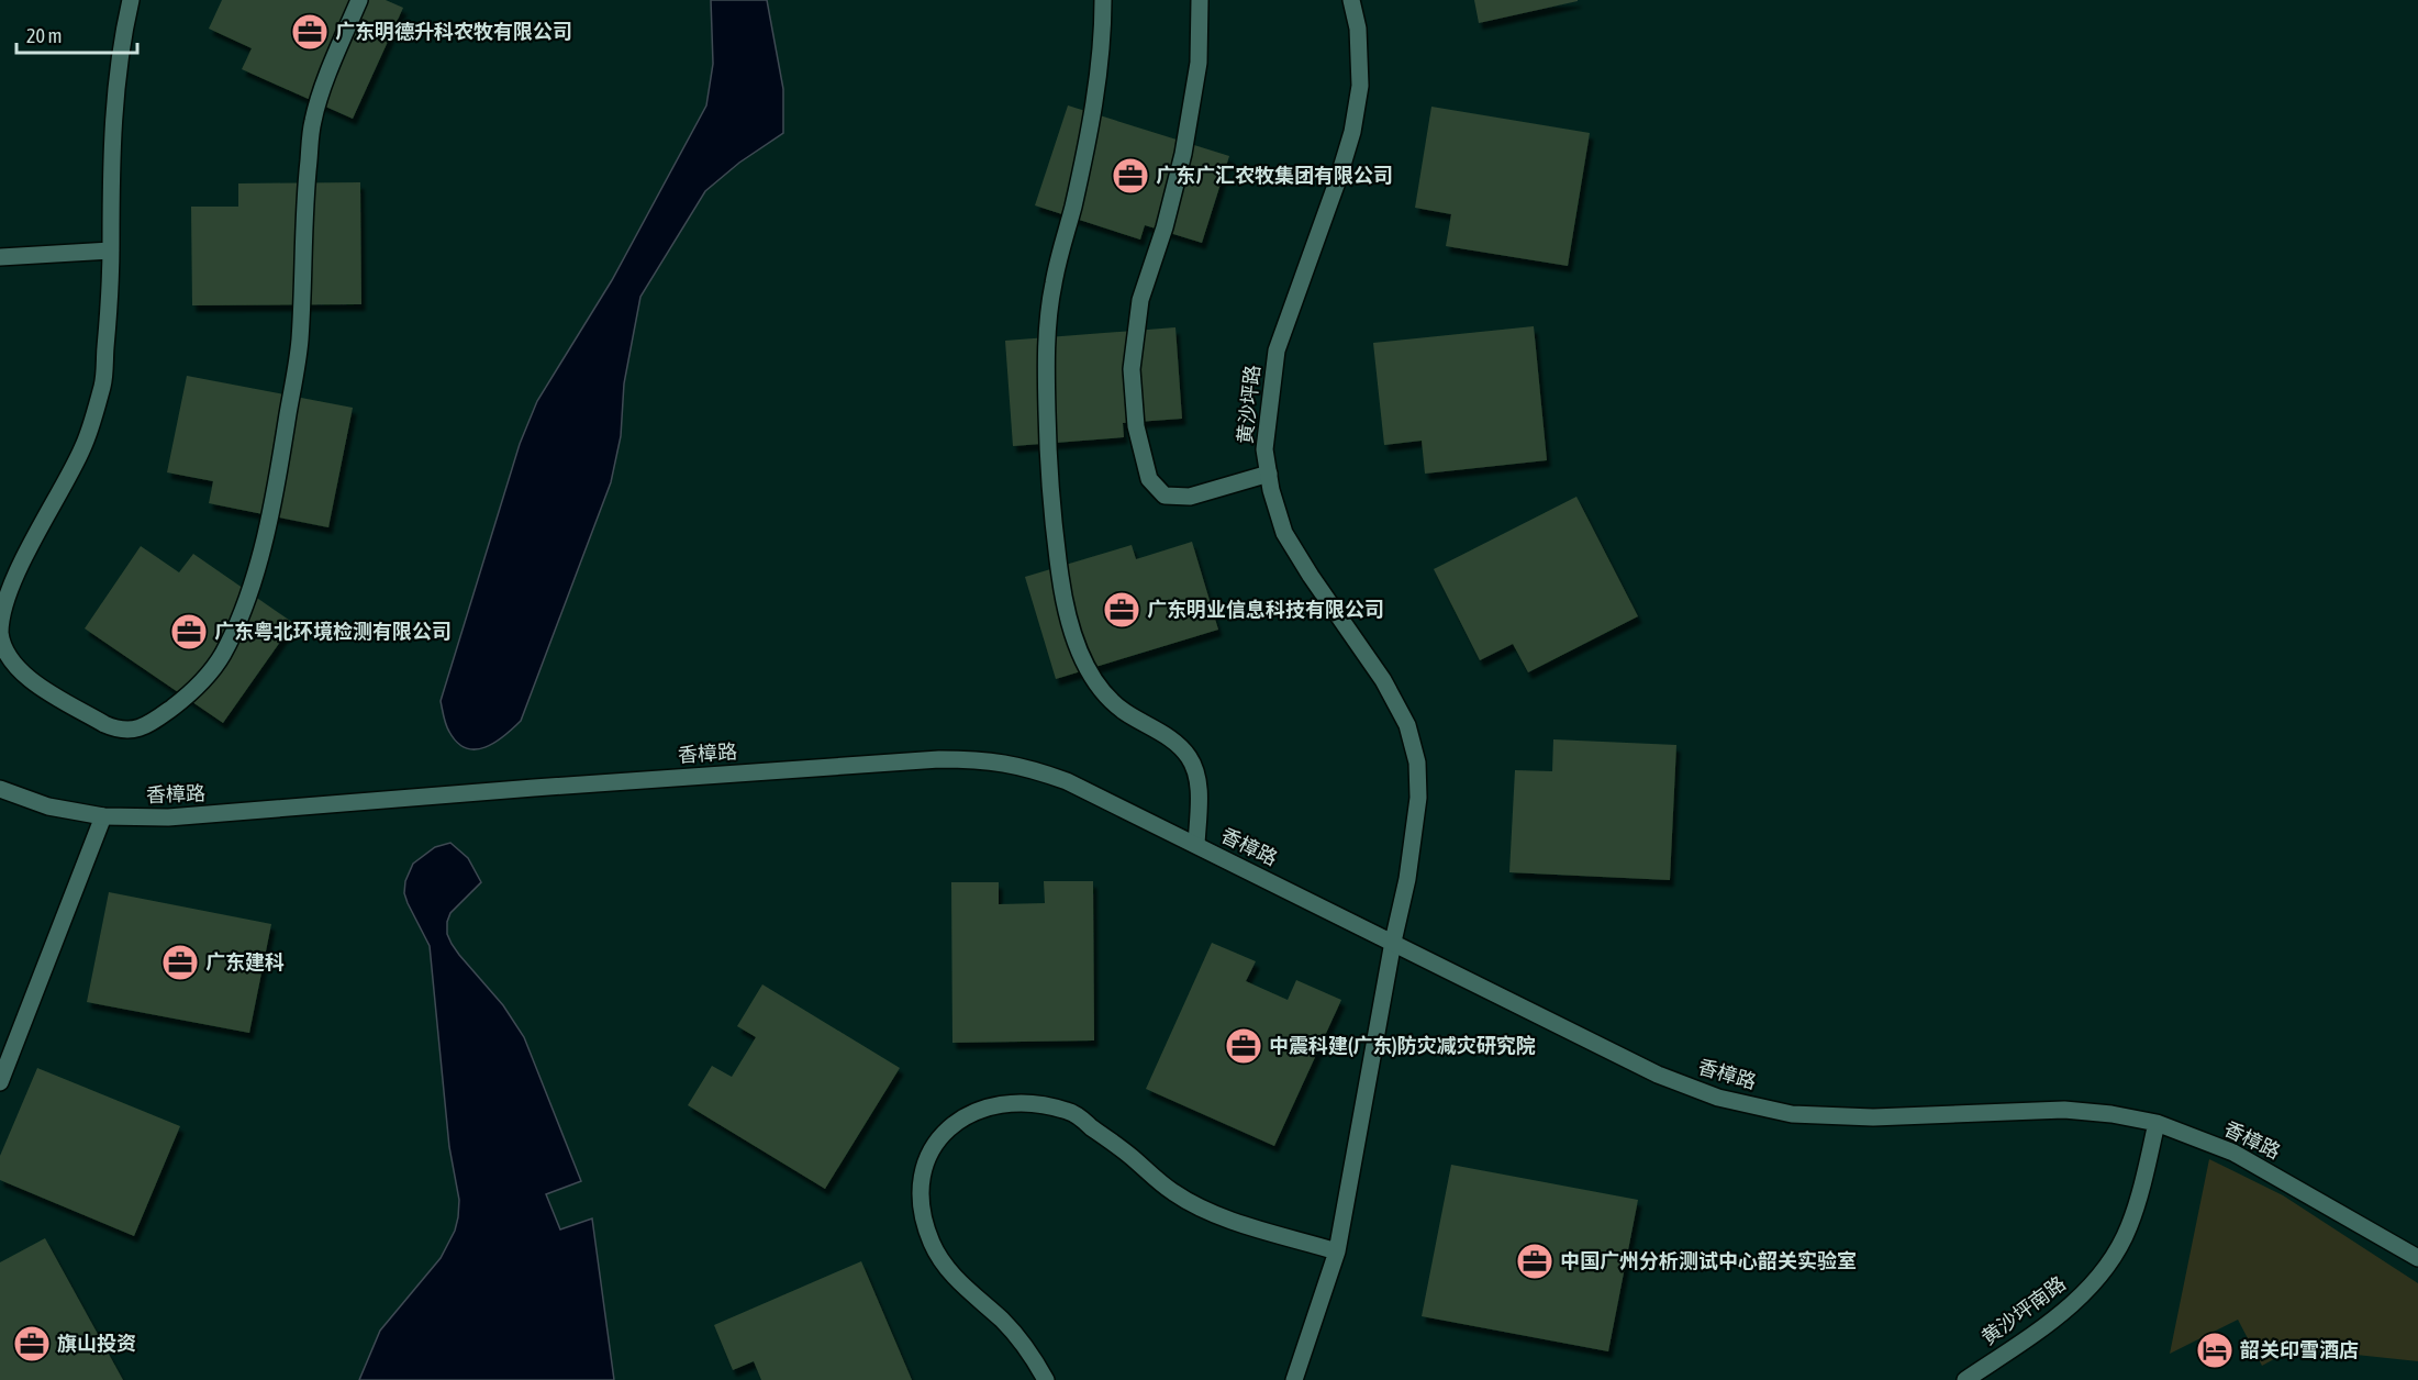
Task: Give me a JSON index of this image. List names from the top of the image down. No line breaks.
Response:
{"streets":{"street":["黄沙坪路","香樟路","黄沙坪南路"]},"crossings":[["黄沙坪路","香樟路"],["香樟路","黄沙坪南路"]],"places":{"office":["广东明德升科农牧有限公司","广东广汇农牧集团有限公司","广东明业信息科技有限公司","广东粤北环境检测有限公司","广东建科","中震科建(广东)防灾减灾研究院","中国广州分析测试中心韶关实验室","旗山投资"],"hotel":["韶关印雪酒店"]},"scale_bar":"20 m"}
